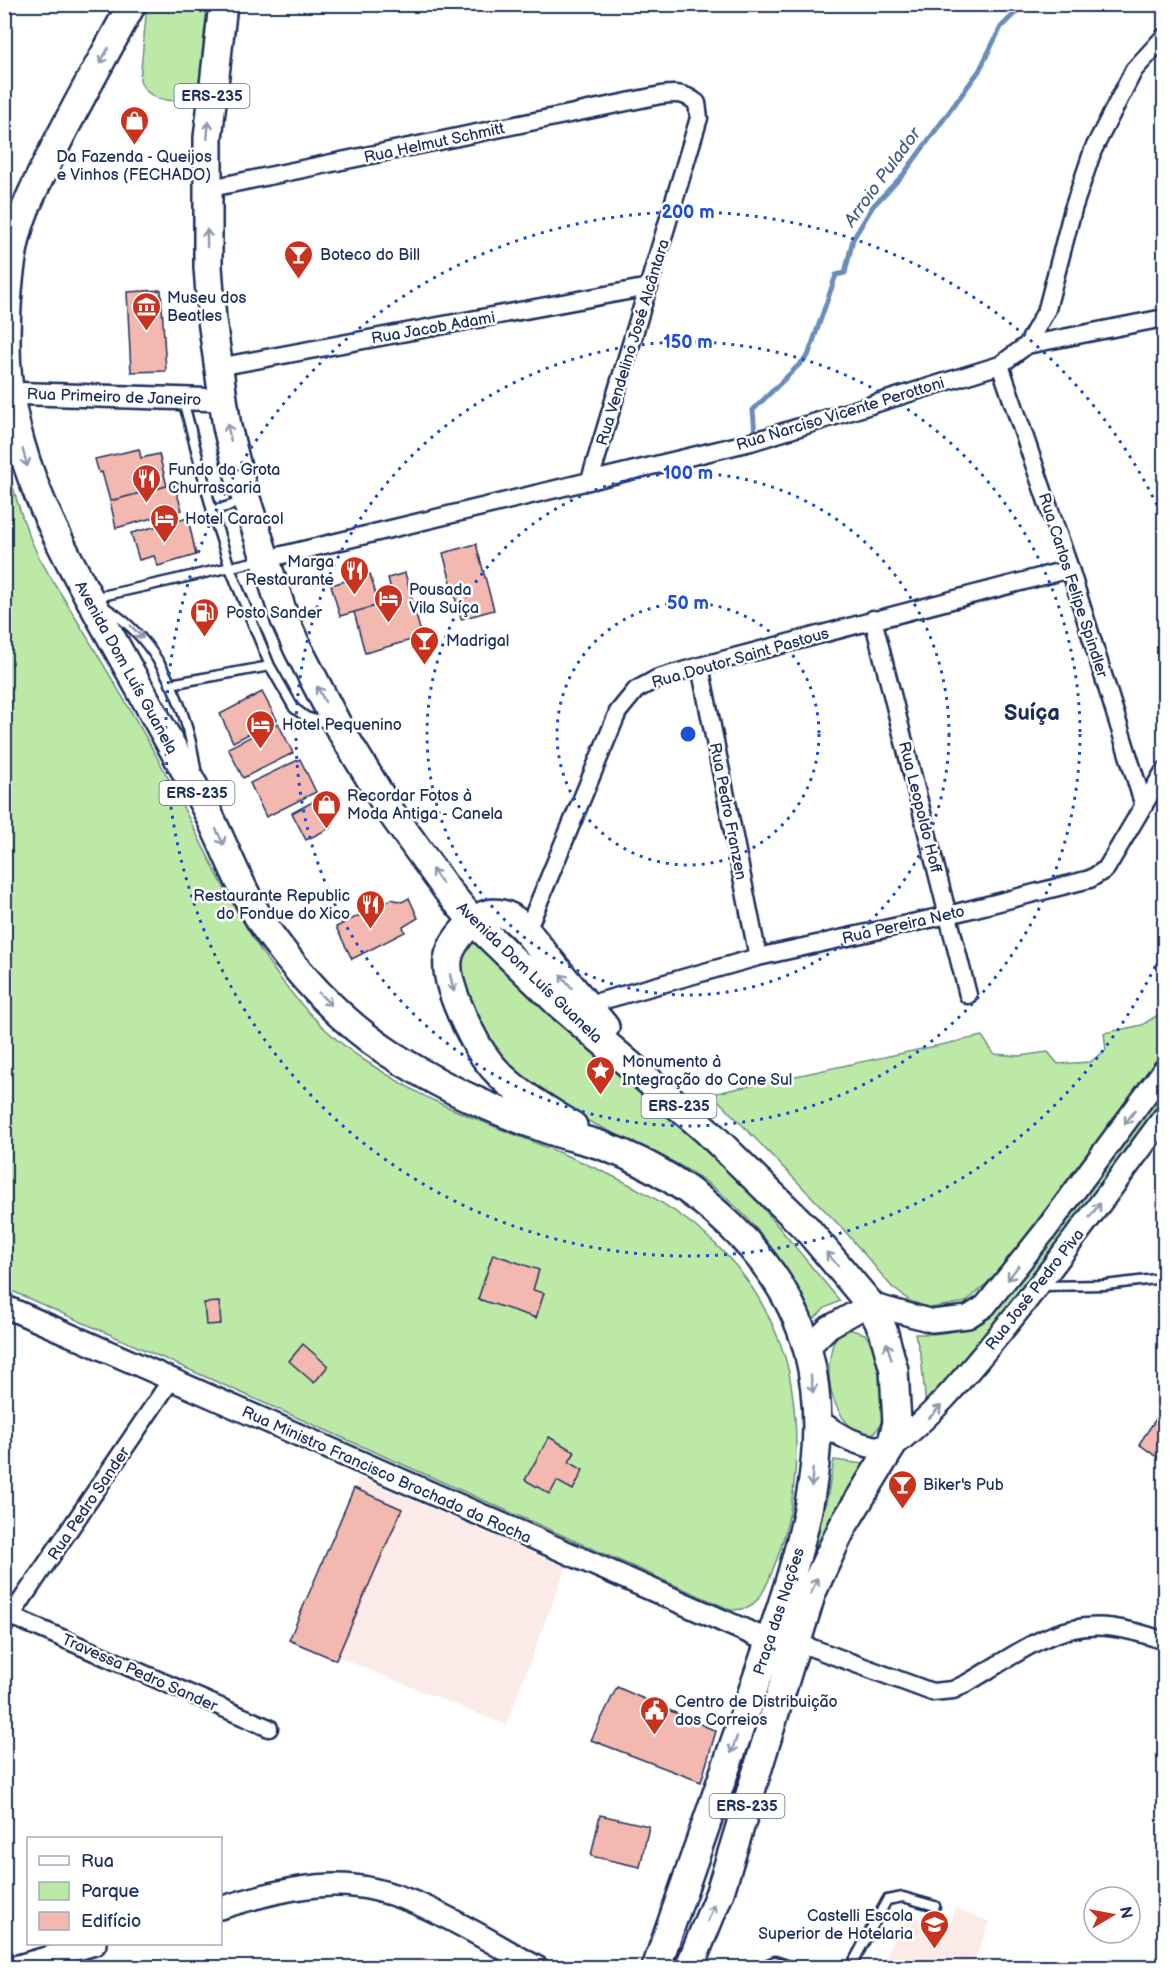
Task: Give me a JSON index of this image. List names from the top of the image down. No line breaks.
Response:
{"streets":{"main road":["ERS-235","Avenida Dom Luís Guanela","Praça das Nações"],"street":["Rua Helmut Schmitt","Rua Jacob Adami","Rua Vendelino José Alcântara","Rua Primeiro de Janeiro","Rua Narciso Vicente Perottoni","Rua Carlos Felipe Spindler","Rua Doutor Saint Pastous","Rua Leopoldo Hoff","Rua Pedro Franzen","Rua Pereira Neto","Rua José Pedro Piva","Rua Ministro Francisco Brochado da Rocha","Rua Pedro Sander","Travessa Pedro Sander"]},"crossings":[["ERS-235","Avenida Dom Luís Guanela"],["ERS-235","Rua José Pedro Piva"],["ERS-235","Rua Ministro Francisco Brochado da Rocha"],["ERS-235","Praça das Nações"],["Rua Helmut Schmitt","Rua Vendelino José Alcântara"],["Rua Helmut Schmitt","Avenida Dom Luís Guanela"],["Rua Jacob Adami","Rua Vendelino José Alcântara"],["Rua Jacob Adami","Avenida Dom Luís Guanela"],["Rua Vendelino José Alcântara","Rua Narciso Vicente Perottoni"],["Rua Primeiro de Janeiro","Avenida Dom Luís Guanela"],["Rua Narciso Vicente Perottoni","Rua Carlos Felipe Spindler"],["Rua Narciso Vicente Perottoni","Avenida Dom Luís Guanela"],["Rua Carlos Felipe Spindler","Rua Doutor Saint Pastous"],["Rua Carlos Felipe Spindler","Rua Pereira Neto"],["Rua Doutor Saint Pastous","Rua Leopoldo Hoff"],["Rua Doutor Saint Pastous","Rua Pedro Franzen"],["Avenida Dom Luís Guanela","Rua José Pedro Piva"],["Avenida Dom Luís Guanela","Praça das Nações"],["Rua Leopoldo Hoff","Rua Pereira Neto"],["Rua Pedro Franzen","Rua Pereira Neto"],["Rua Ministro Francisco Brochado da Rocha","Rua Pedro Sander"],["Rua Ministro Francisco Brochado da Rocha","Praça das Nações"],["Rua Pedro Sander","Travessa Pedro Sander"]],"districts":["Suíça"],"water":["Arroio Pulador"],"places":{"shop":["Da Fazenda - Queijos e Vinhos (FECHADO)","Recordar Fotos à Moda Antiga - Canela"],"bar":["Boteco do Bill","Madrigal","Biker's Pub"],"museum":["Museu dos Beatles"],"restaurant":["Fundo da Grota Churrascaria","Marga Restaurante","Restaurante Republic do Fondue do Xico"],"hotel":["Hotel Caracol","Pousada Vila Suíça","Hotel Pequenino"],"fuel station":["Posto Sander"],"place":["Monumento à Integração do Cone Sul"],"public building":["Centro de Distribuição dos Correios"],"school or university":["Castelli Escola Superior de Hotelaria"]},"legend":["Rua","Parque","Edifício"],"north":"right","rings":["200 m","150 m","100 m","50 m"]}
